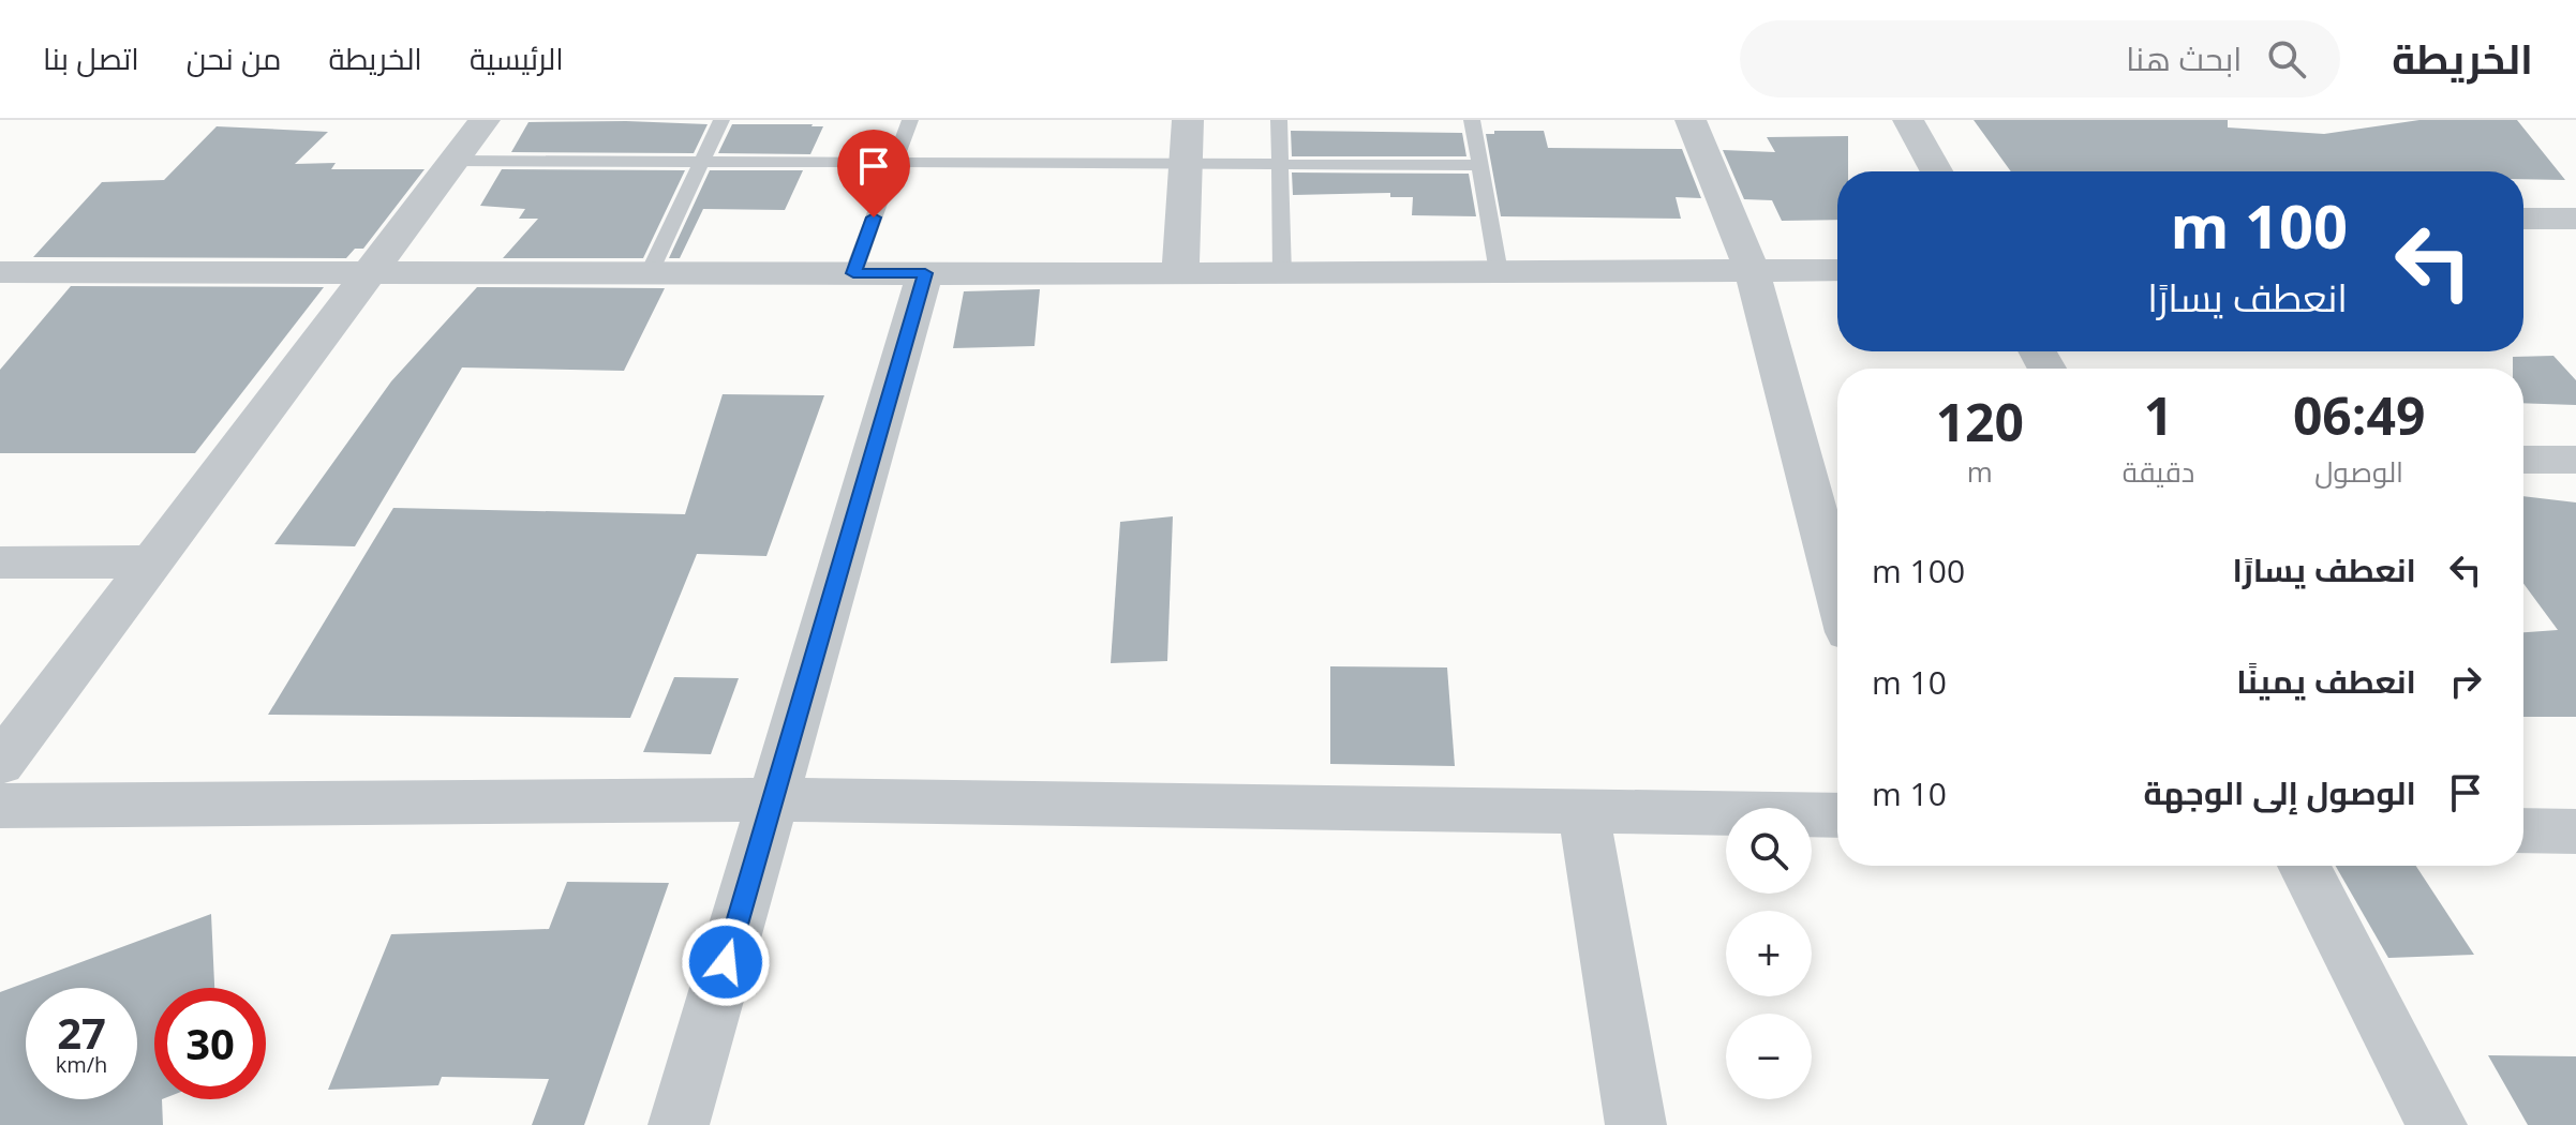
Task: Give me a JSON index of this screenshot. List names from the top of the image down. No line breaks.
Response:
{"page":{"header":"الخريطة","search":"ابحث هنا","nav":["الرئيسية","الخريطة","من نحن","اتصل بنا"],"turn":["100 m","انعطف يسارًا"],"eta":["06:49","الوصول","1","دقيقة","120","m"],"list":[{"name":"انعطف يسارًا","value":"100 m"},{"name":"انعطف يمينًا","value":"10 m"},{"name":"الوصول إلى الوجهة","value":"10 m"}],"map_buttons":["+","−"],"speed":"27 km/h","limit":"30"}}
